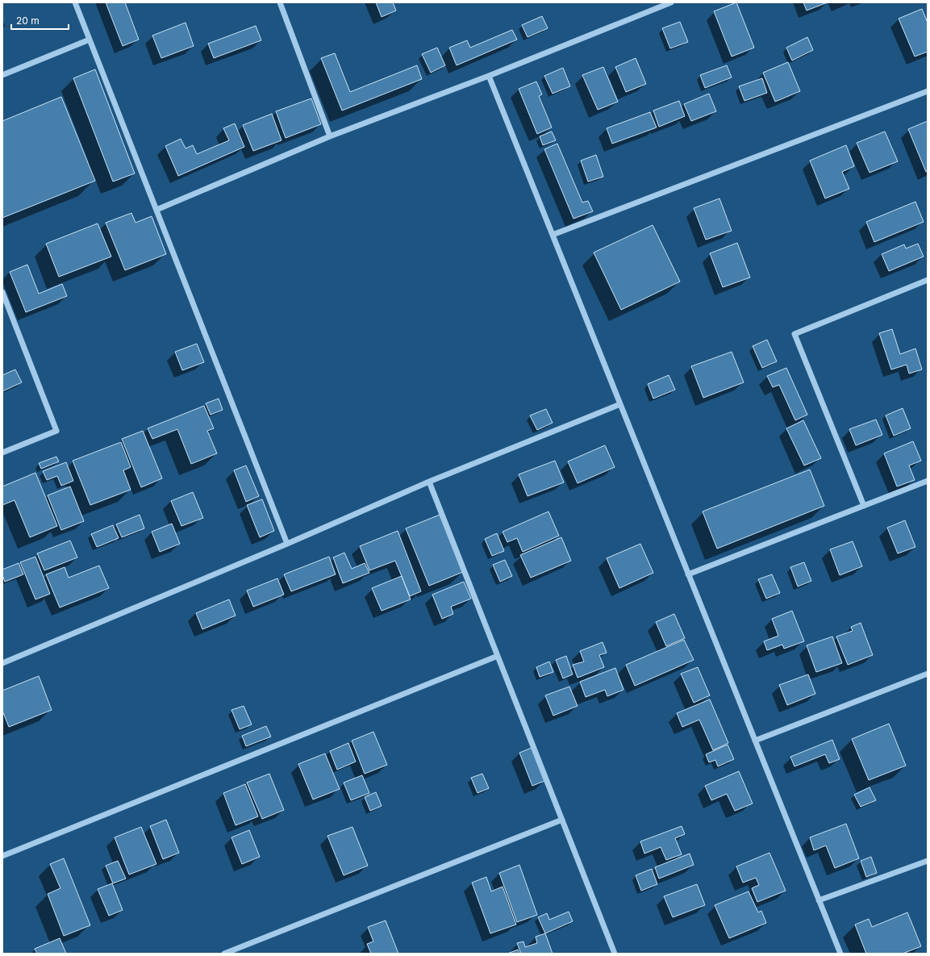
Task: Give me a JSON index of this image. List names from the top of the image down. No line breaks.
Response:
{"scale_bar":"20 m"}
